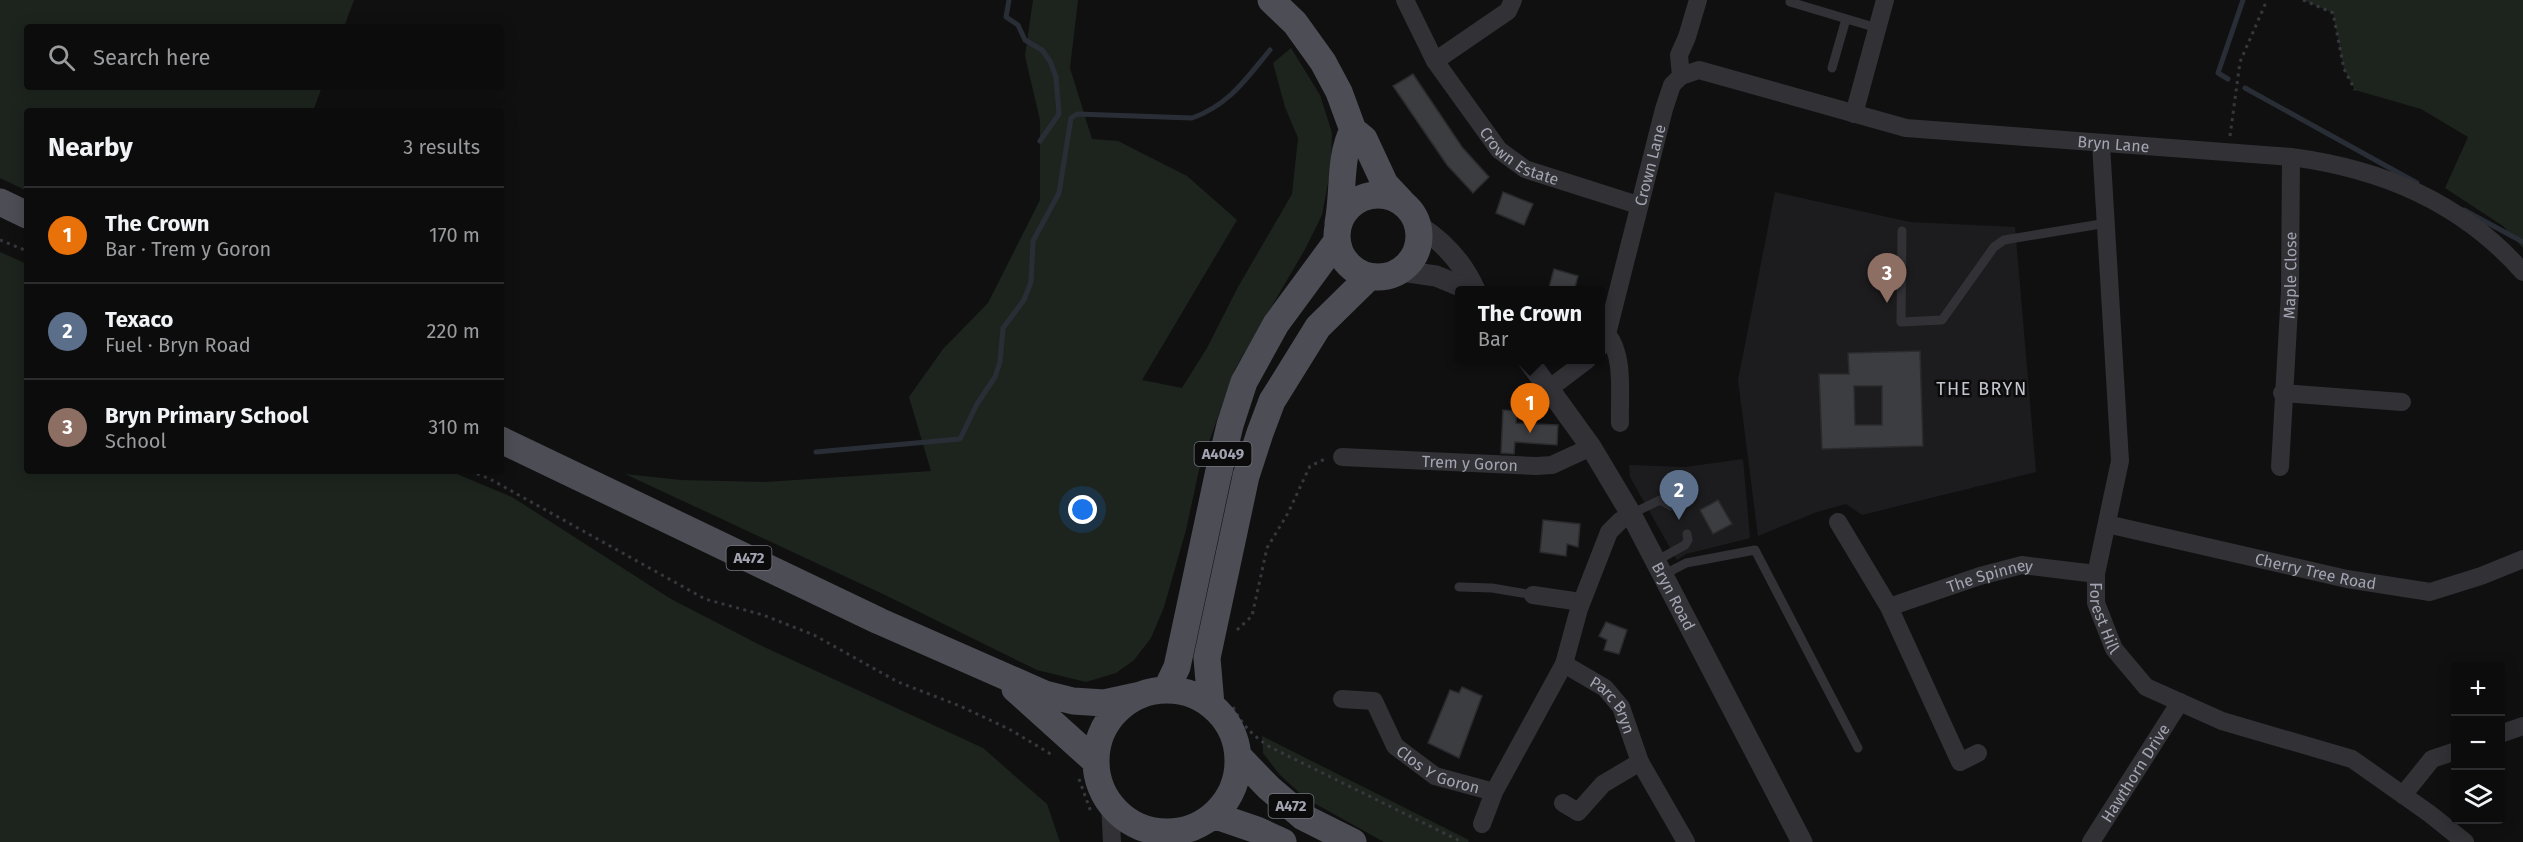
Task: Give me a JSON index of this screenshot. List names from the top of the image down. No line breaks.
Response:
{"streets":{"main road":["A4049","A472"],"street":["Bryn Lane","Crown Estate","Crown Lane","Maple Close","Trem y Goron","Cherry Tree Road","The Spinney","Bryn Road","Forest Hill","Parc Bryn","Clos Y Goron","Hawthorn Drive"]},"crossings":[["Bryn Lane","Crown Lane"],["Bryn Lane","Maple Close"],["Bryn Lane","Forest Hill"],["Crown Estate","Crown Lane"],["A4049","A472"],["Trem y Goron","Bryn Road"],["Cherry Tree Road","Forest Hill"],["The Spinney","Forest Hill"],["Forest Hill","Hawthorn Drive"]],"districts":["THE BRYN"],"page":{"search":"Search here","heading":["Nearby","3 results"],"list":[{"mark":"1","name":"The Crown","note":"Bar · Trem y Goron","value":"170 m"},{"mark":"2","name":"Texaco","note":"Fuel · Bryn Road","value":"220 m"},{"mark":"3","name":"Bryn Primary School","note":"School","value":"310 m"}],"pins":["3","1","2"],"popup":["The Crown","Bar"],"map_buttons":["+","−"]}}
